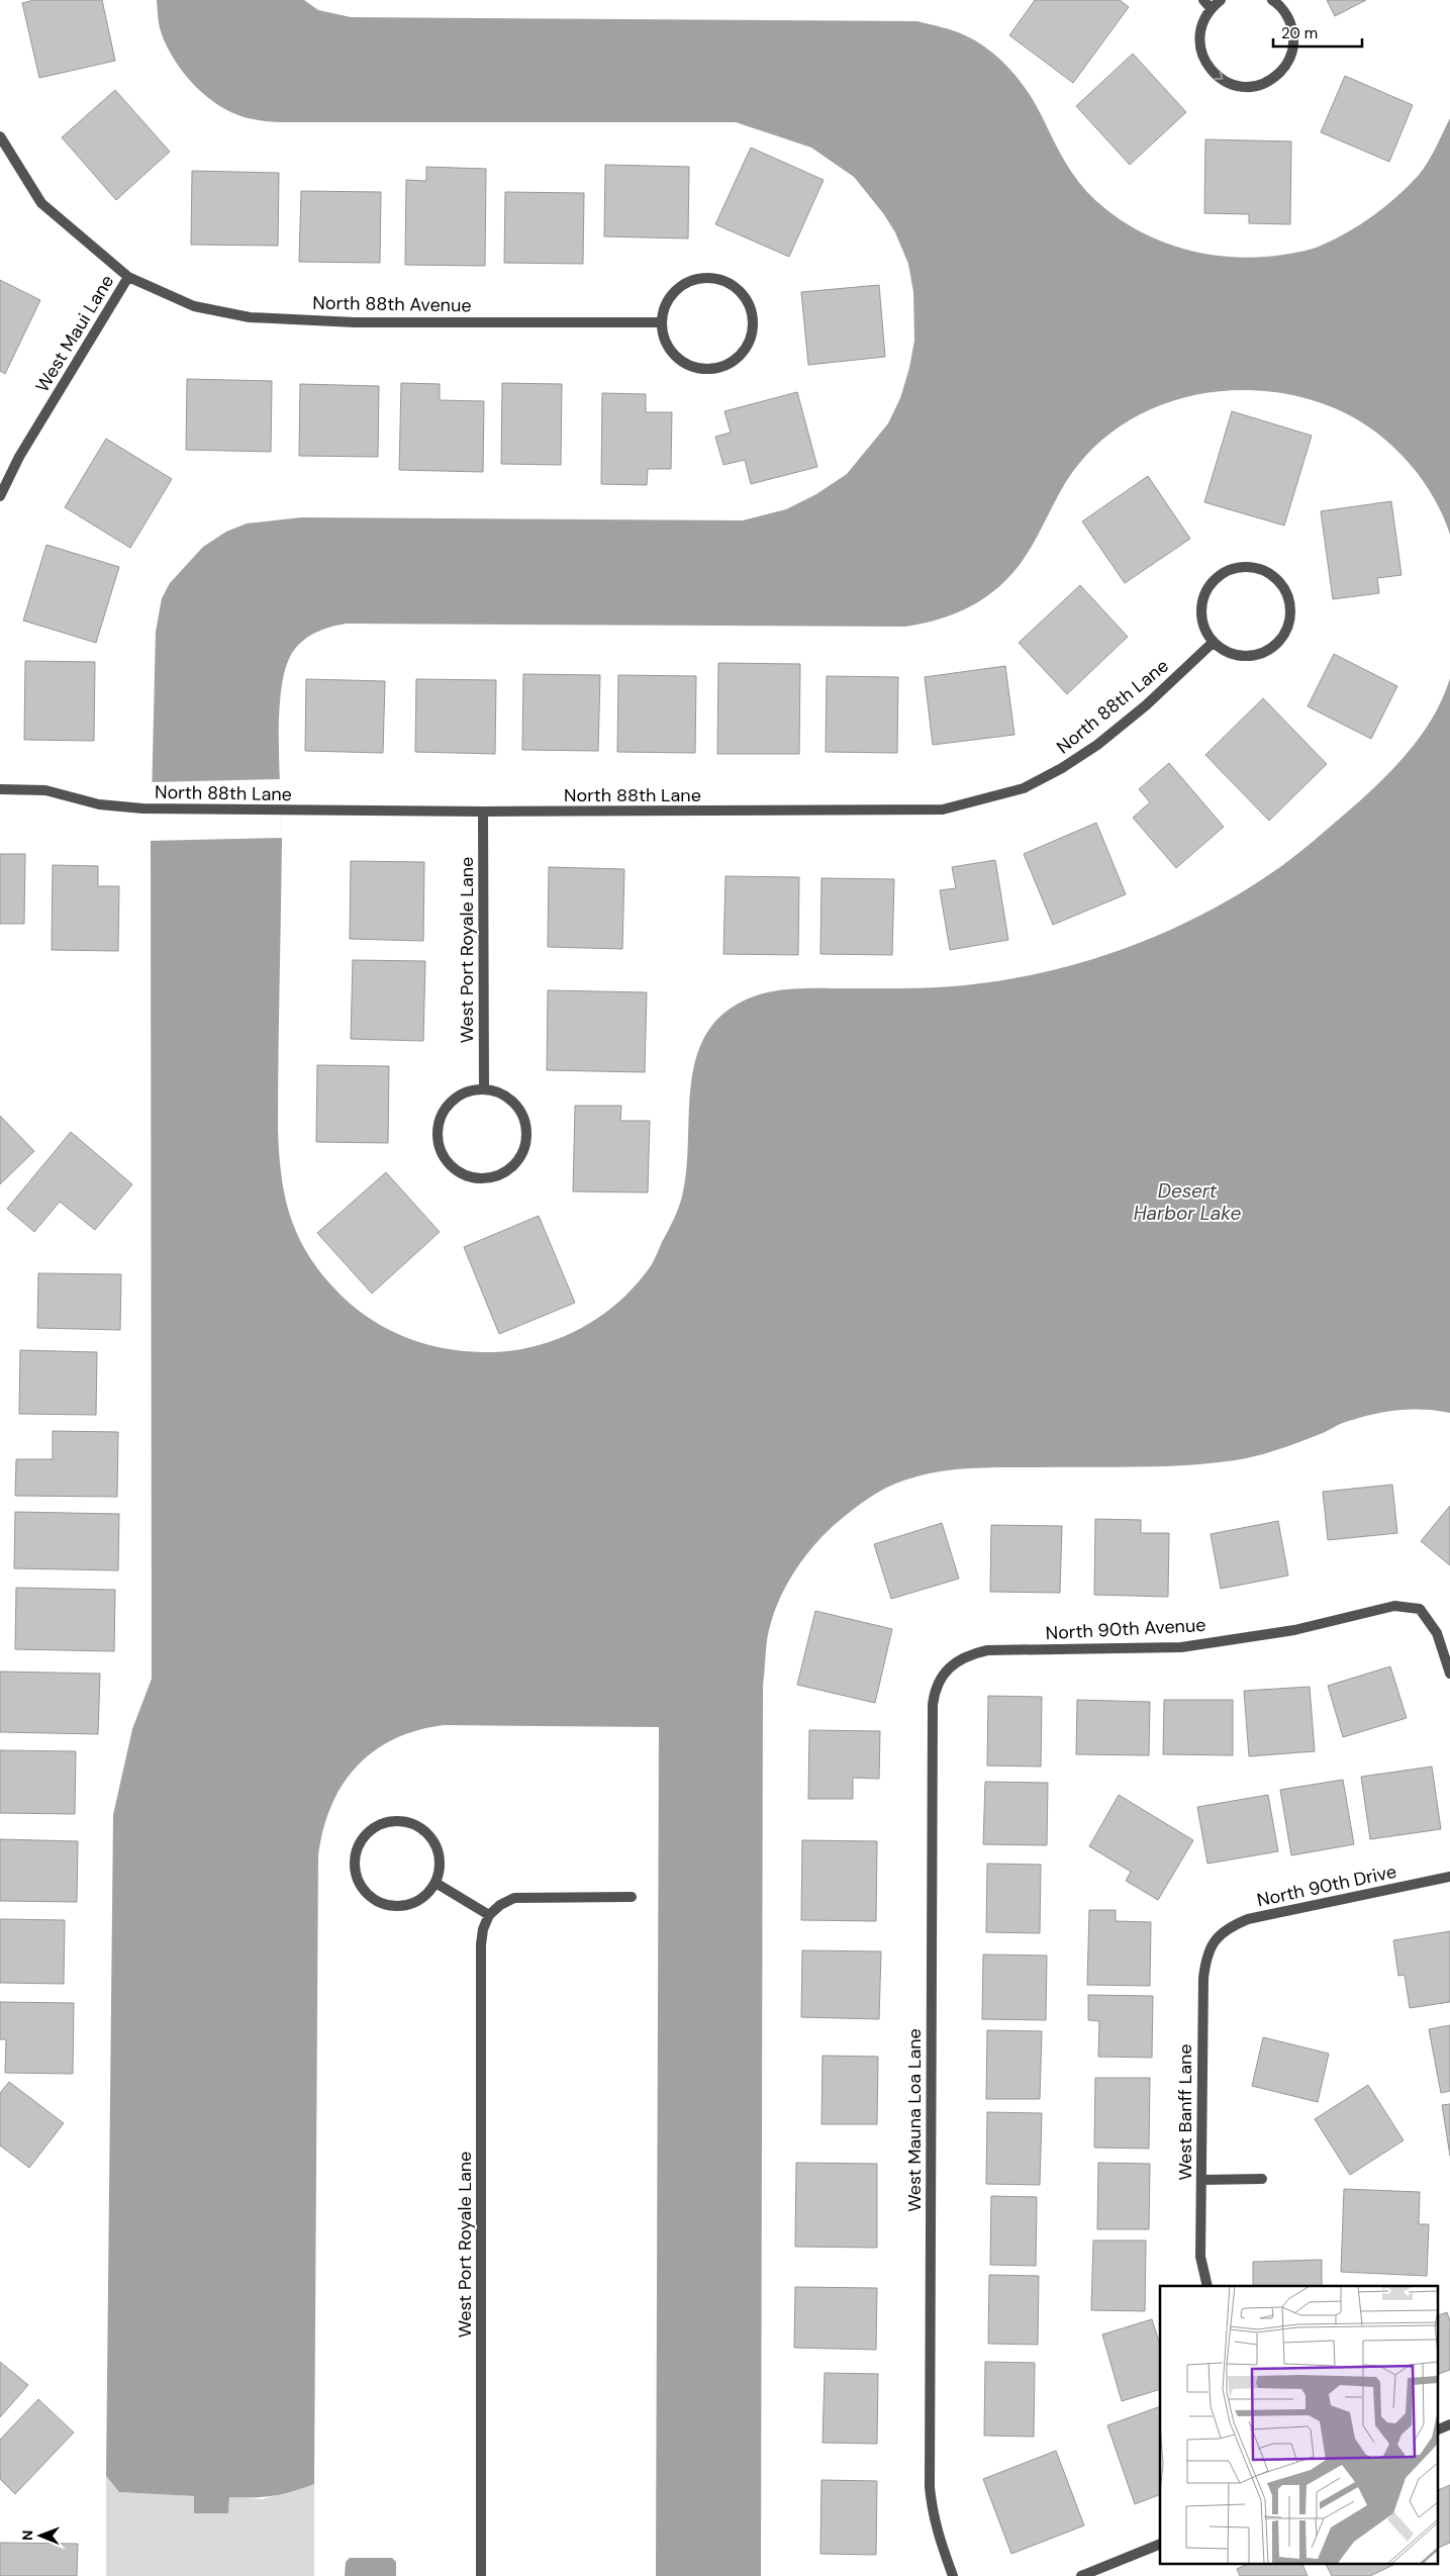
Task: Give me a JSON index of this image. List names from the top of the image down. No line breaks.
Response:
{"streets":{"street":["North 88th Avenue","West Maui Lane","North 88th Lane","West Port Royale Lane","North 90th Avenue","North 90th Drive","West Banff Lane","West Mauna Loa Lane"]},"crossings":[["North 88th Avenue","West Maui Lane"],["North 88th Lane","West Port Royale Lane"],["North 90th Avenue","West Mauna Loa Lane"],["North 90th Drive","West Banff Lane"]],"water":["Desert Harbor Lake"],"scale_bar":"20 m","north":"left"}
